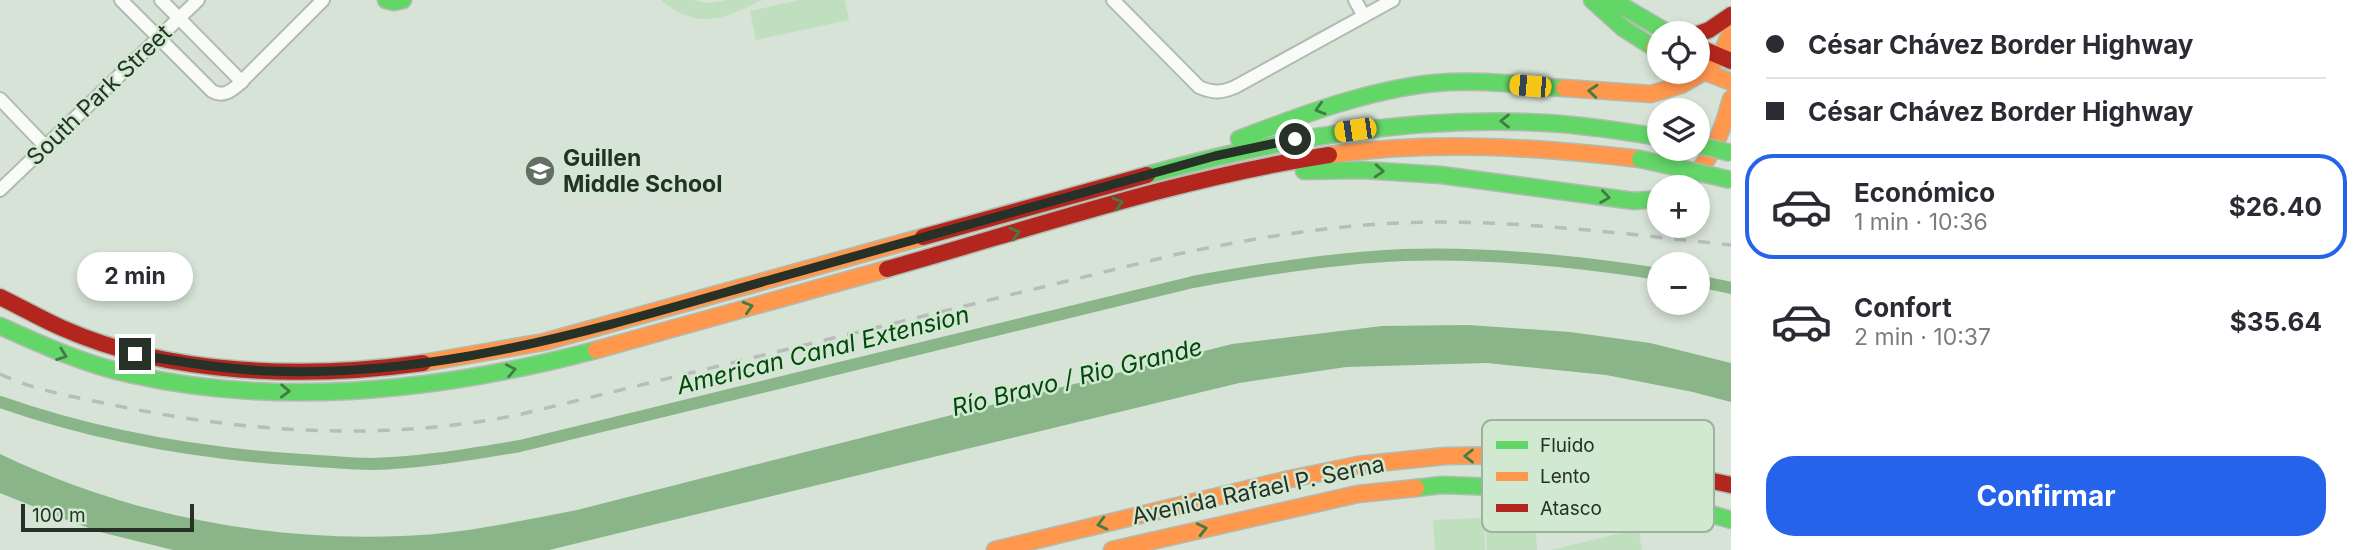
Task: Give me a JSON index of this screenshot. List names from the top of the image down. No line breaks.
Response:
{"streets":{"main road":["Avenida Rafael P. Serna"],"street":["South Park Street"]},"water":["American Canal Extension","Río Bravo / Rio Grande"],"places":{"school or university":["Guillen Middle School"]},"legend":["Fluido","Lento","Atasco"],"scale_bar":"100 m","page":{"banner":["César Chávez Border Highway","César Chávez Border Highway"],"map_buttons":["+","−"],"list":[{"name":"Económico","note":"1 min · 10:36","value":"$26.40"},{"name":"Confort","note":"2 min · 10:37","value":"$35.64"}],"bubble":"2 min","buttons":"Confirmar","scale":"100 m"}}
